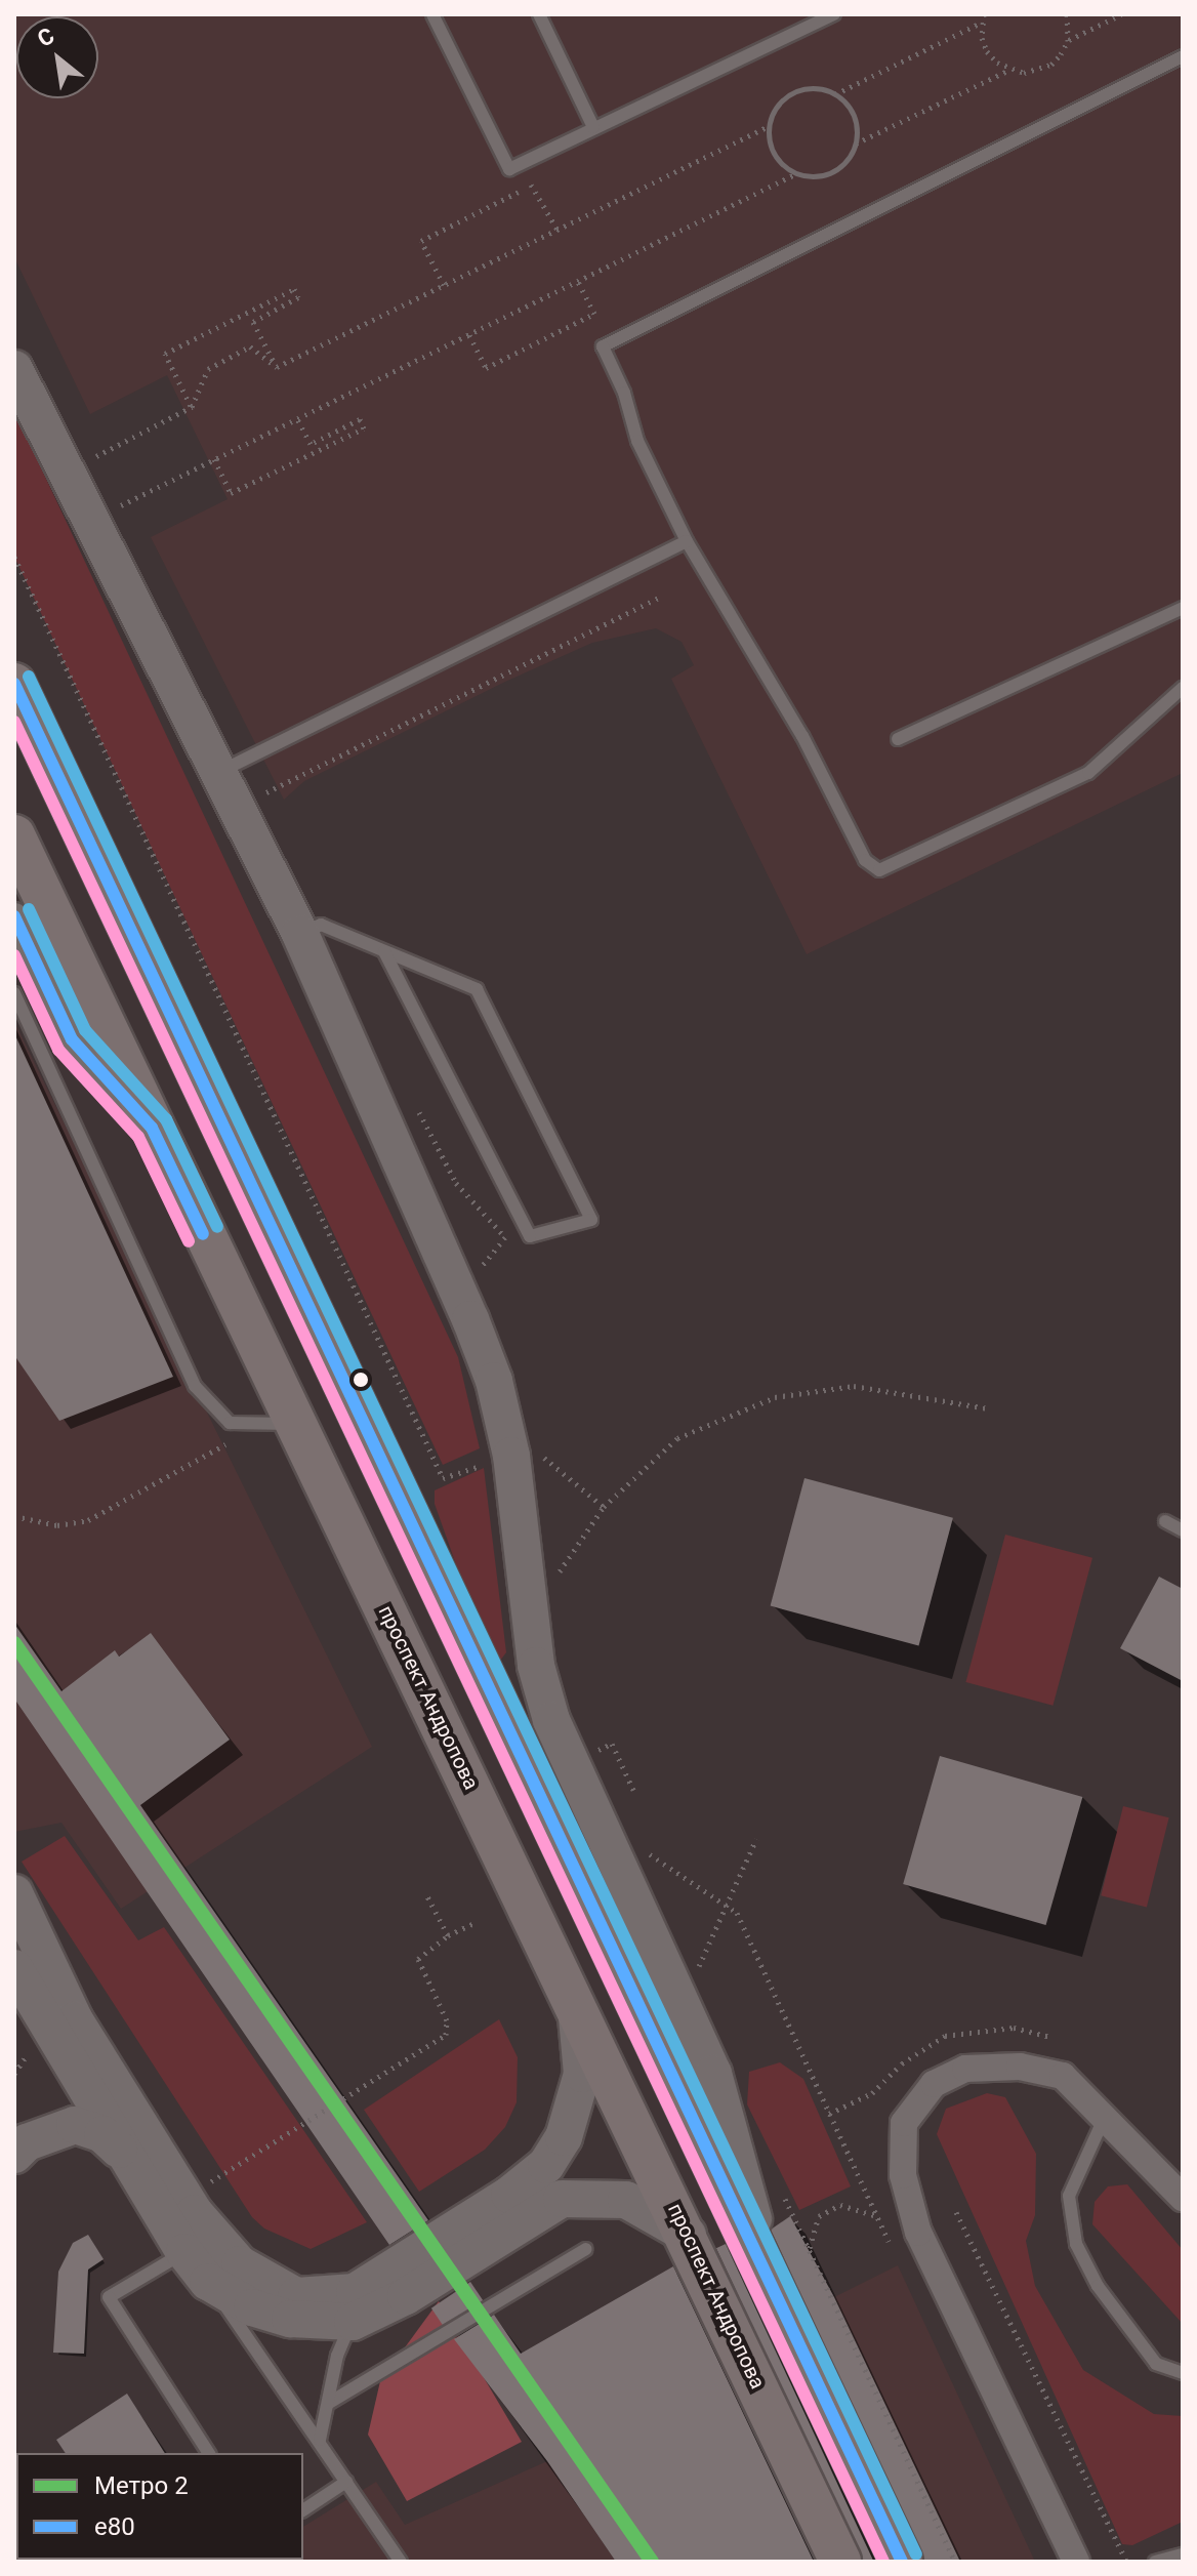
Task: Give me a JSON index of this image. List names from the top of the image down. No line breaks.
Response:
{"streets":{"main road":["проспект Андропова"]},"lines":["transit line е80","metro line 2"],"legend":["Метро 2","е80"],"north":"top left"}
